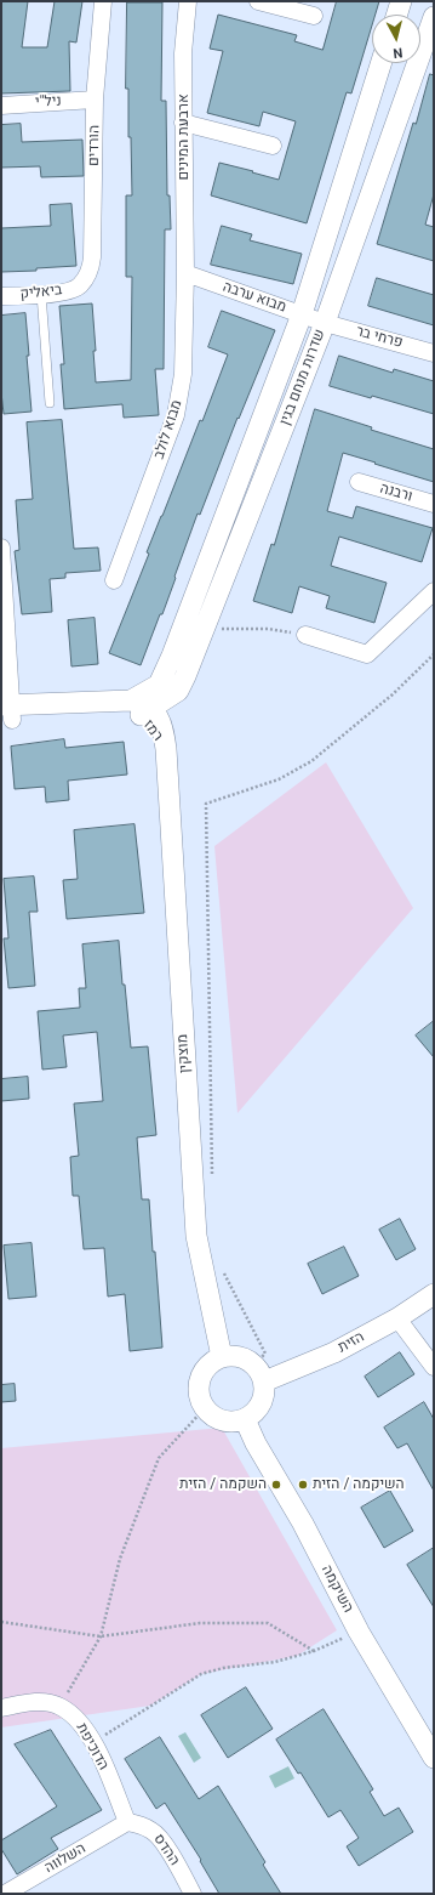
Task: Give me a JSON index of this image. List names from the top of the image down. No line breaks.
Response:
{"streets":{"street":["ניל\"י","ארבעת המינים","הורדים","ביאליק","מבוא ערבה","פרחי בר","שדרות מנחם בגין","מבוא לולב","ורבנה","רמז","מוצקין","הזית","השיקמה","הדוכיפת","ההדס","השלווה"]},"crossings":[["ניל\"י","הורדים"],["ארבעת המינים","מבוא ערבה"],["ארבעת המינים","מבוא לולב"],["הורדים","ביאליק"],["מבוא ערבה","פרחי בר"],["מבוא ערבה","שדרות מנחם בגין"],["מבוא ערבה","מבוא לולב"],["פרחי בר","שדרות מנחם בגין"],["שדרות מנחם בגין","רמז"],["רמז","מוצקין"],["מוצקין","הזית"],["מוצקין","השיקמה"],["הזית","השיקמה"],["הדוכיפת","ההדס"],["הדוכיפת","השלווה"],["ההדס","השלווה"]],"places":["השקמה / הזית","השיקמה / הזית"],"north":"bottom"}
